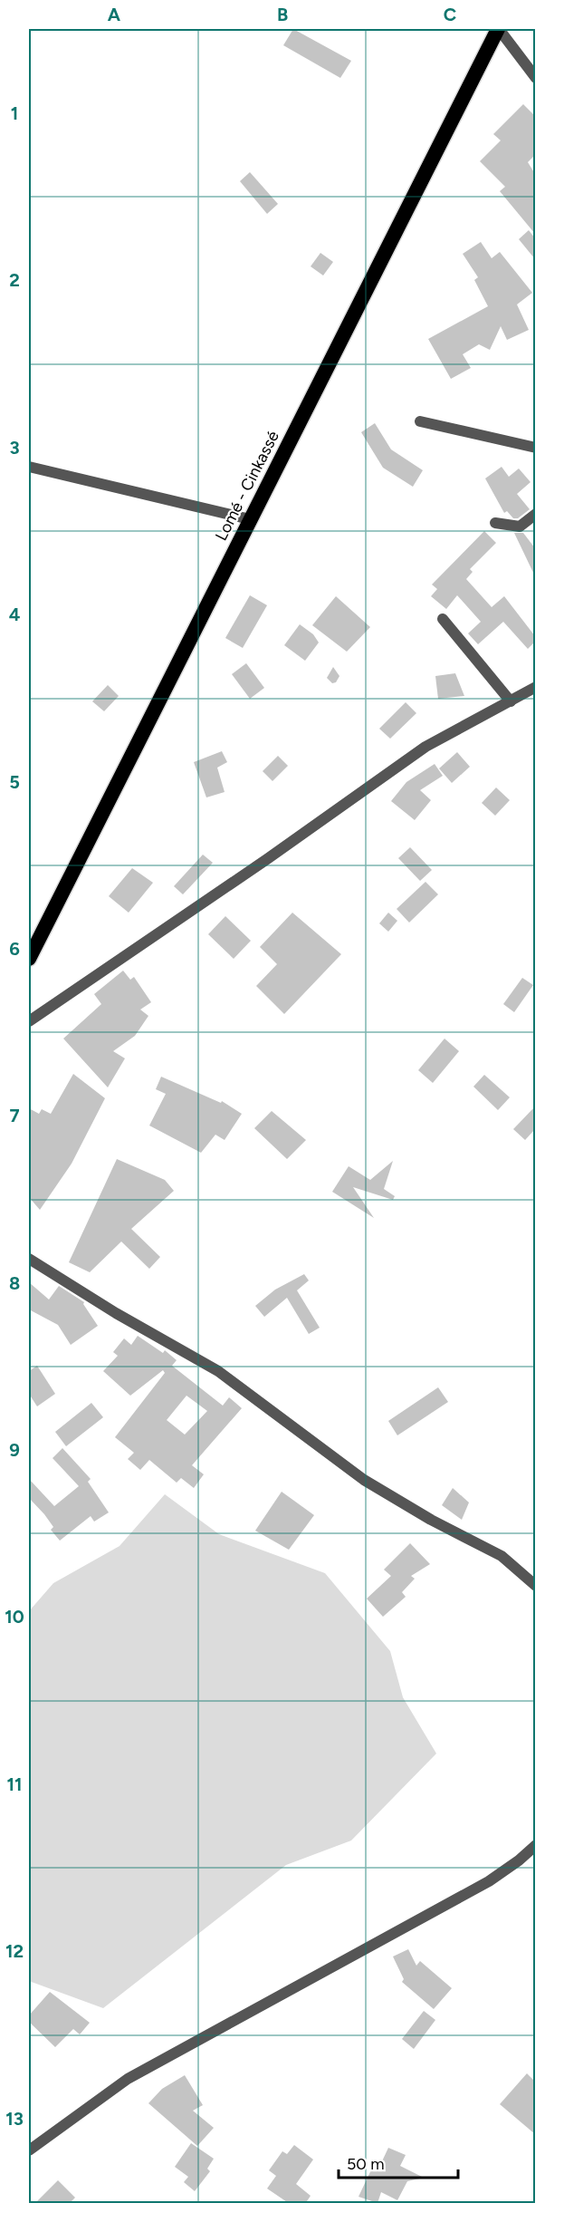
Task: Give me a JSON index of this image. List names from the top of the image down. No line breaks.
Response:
{"streets":{"highway":["Lomé - Cinkassé"]},"scale_bar":"50 m","grid":{"columns":["A","B","C"],"rows":["1","2","3","4","5","6","7","8","9","10","11","12","13"]}}
